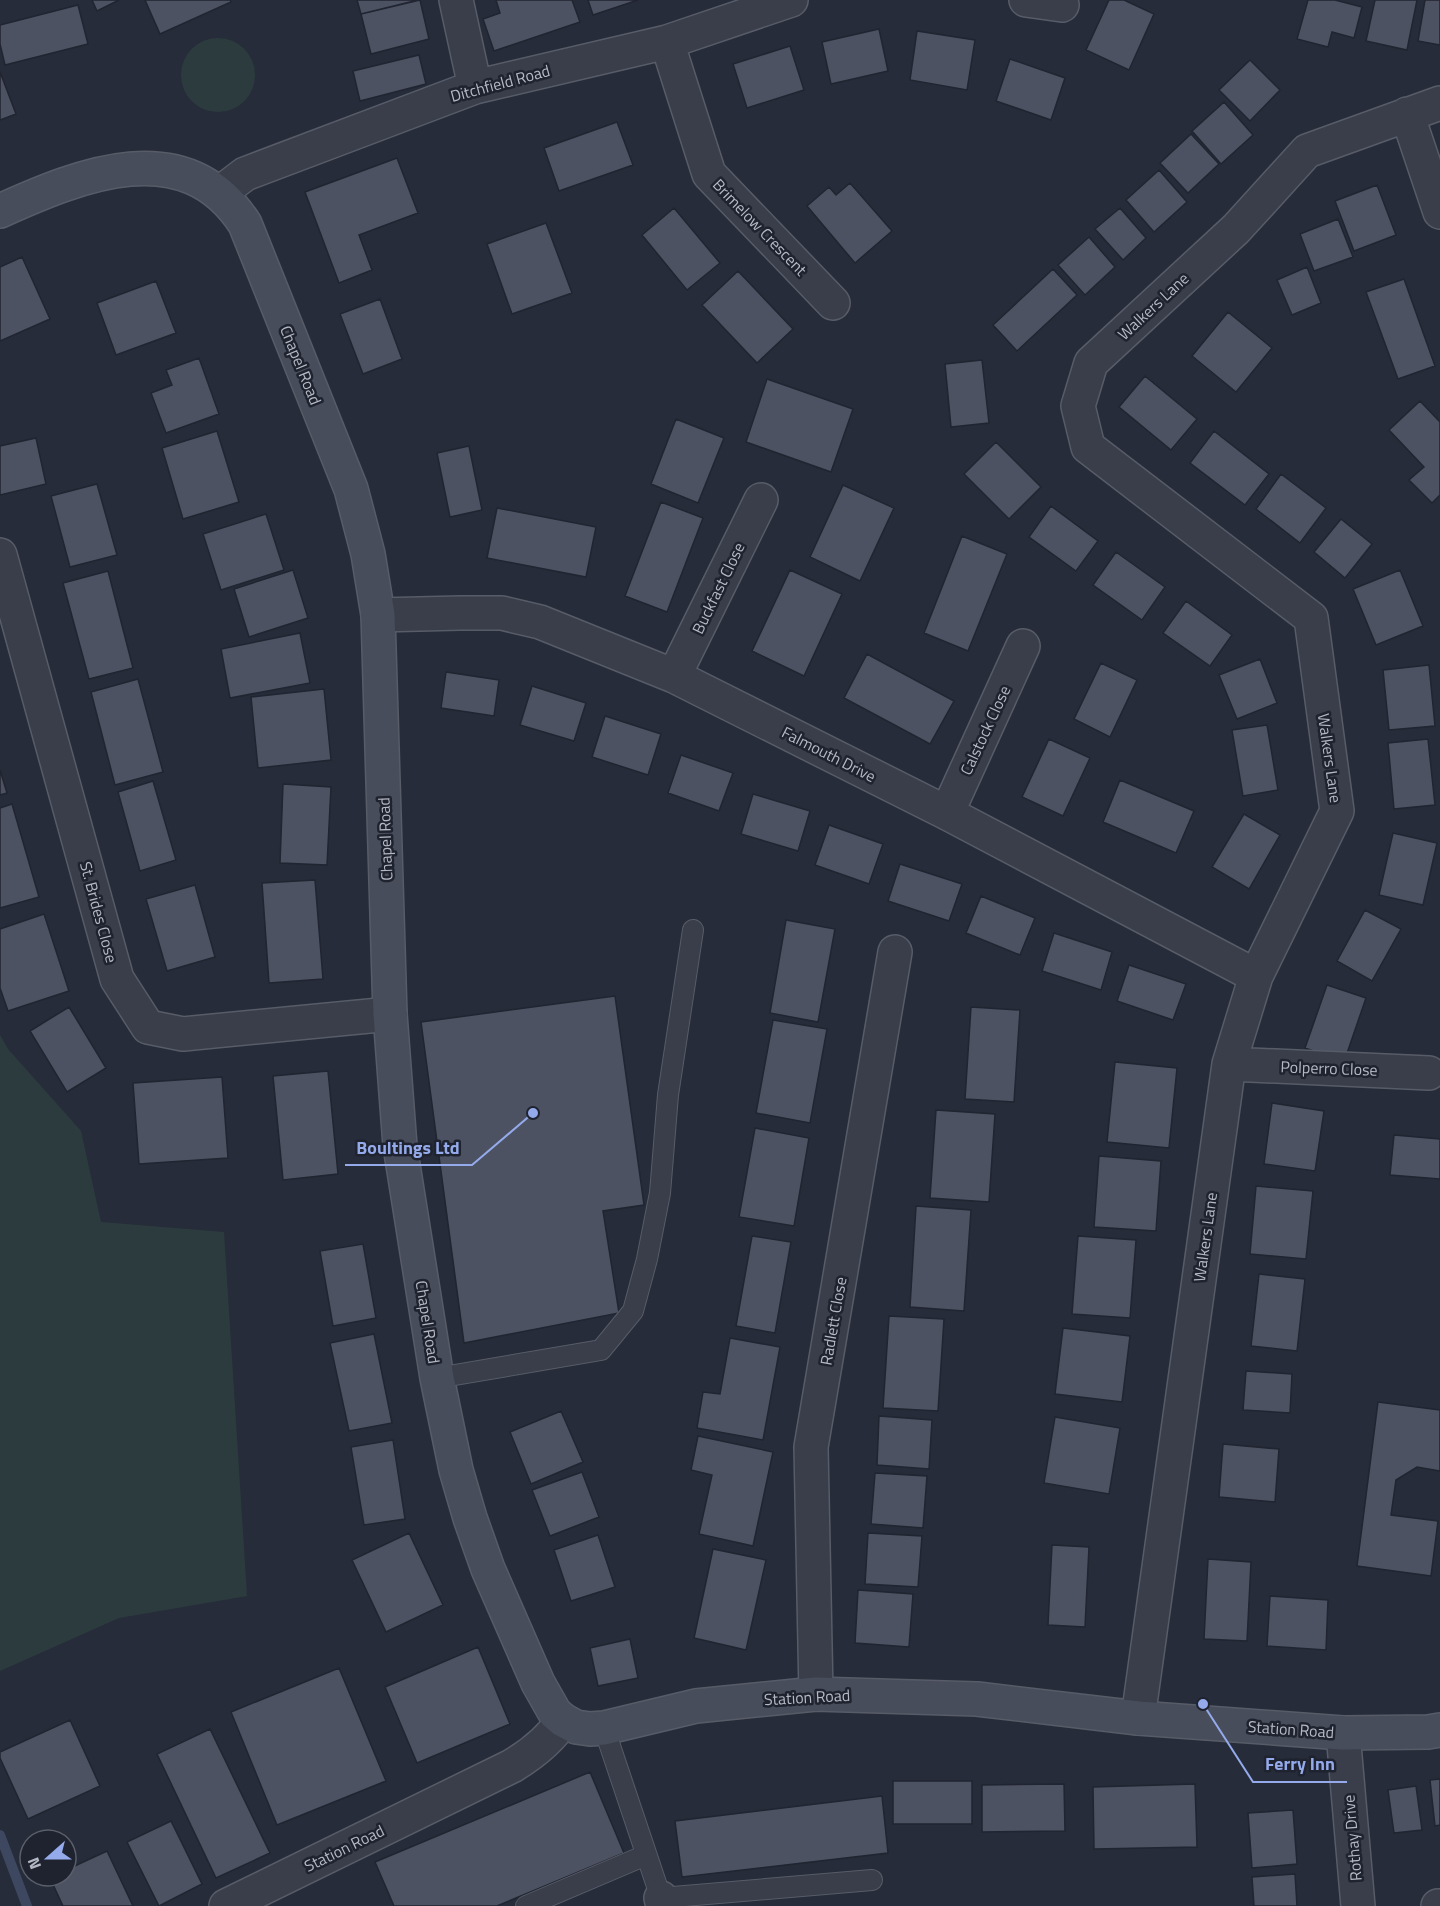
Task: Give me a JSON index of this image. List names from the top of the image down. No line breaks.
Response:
{"streets":{"street":["Ditchfield Road","Brimelow Crescent","Walkers Lane","Chapel Road","Buckfast Close","Calstock Close","Falmouth Drive","St. Brides Close","Polperro Close","Radlett Close","Station Road","Rothay Drive"]},"crossings":[["Ditchfield Road","Brimelow Crescent"],["Ditchfield Road","Chapel Road"],["Walkers Lane","Falmouth Drive"],["Walkers Lane","Polperro Close"],["Walkers Lane","Station Road"],["Chapel Road","Falmouth Drive"],["Chapel Road","St. Brides Close"],["Chapel Road","Station Road"],["Buckfast Close","Falmouth Drive"],["Calstock Close","Falmouth Drive"],["Radlett Close","Station Road"],["Station Road","Rothay Drive"]],"places":["Boultings Ltd","Ferry Inn"],"north":"left"}
